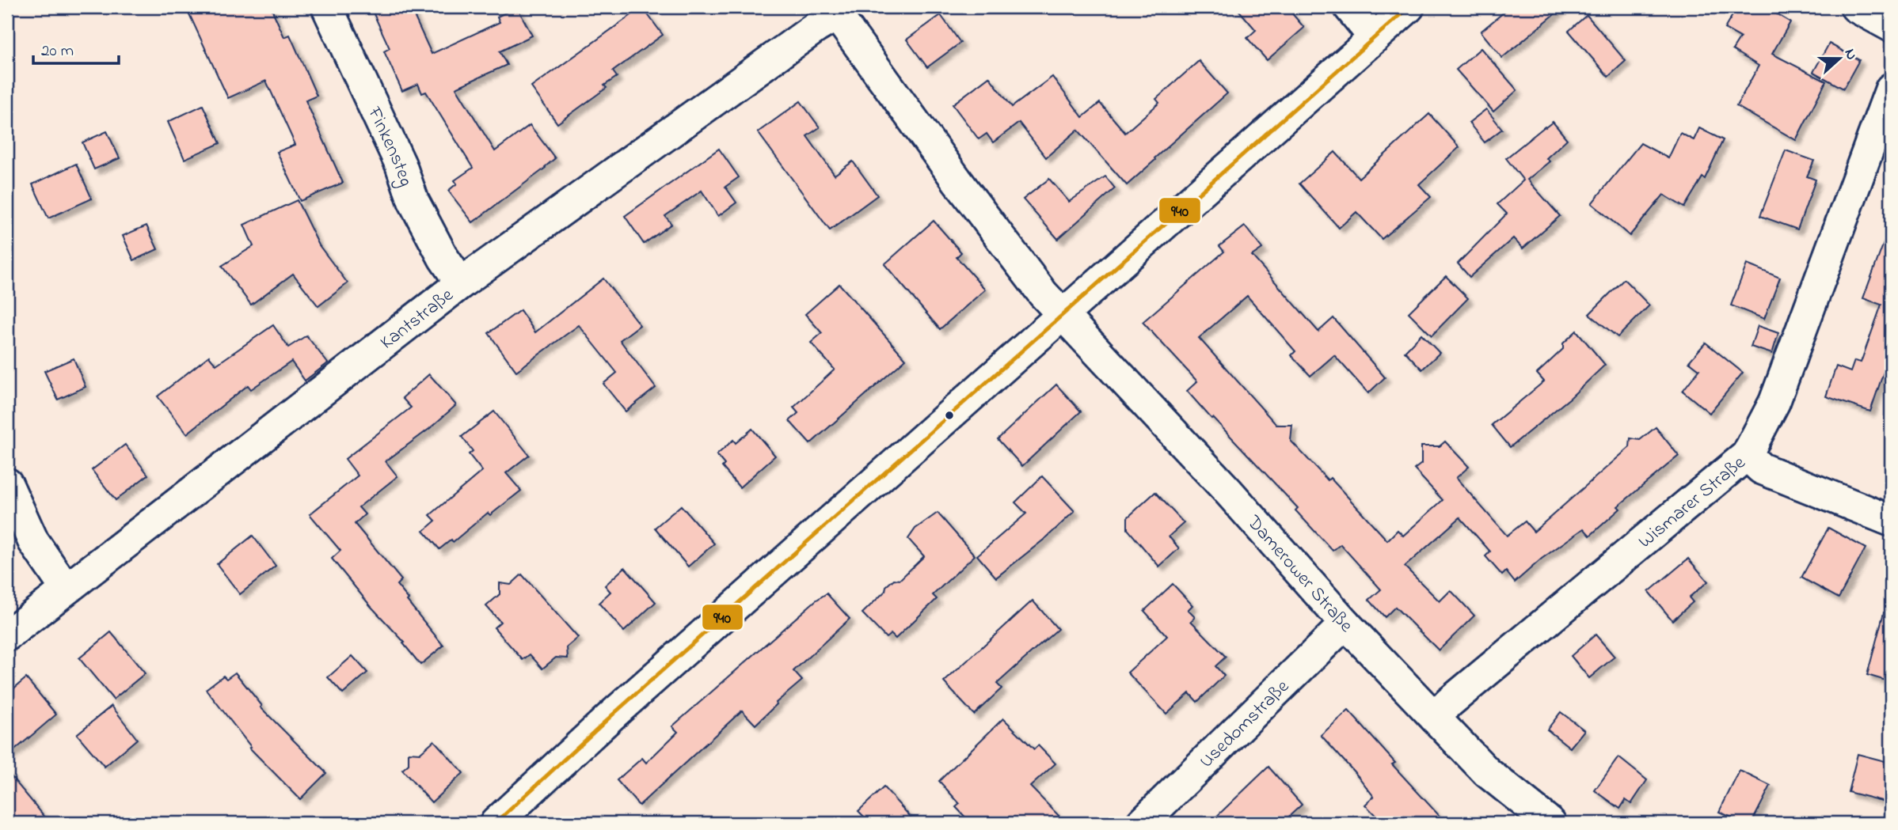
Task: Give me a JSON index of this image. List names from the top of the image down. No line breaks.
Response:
{"streets":{"street":["Finkensteg","Kantstraße","Wismarer Straße","Damerower Straße","Usedomstraße"]},"crossings":[["Finkensteg","Kantstraße"],["Kantstraße","Damerower Straße"],["Wismarer Straße","Damerower Straße"],["Damerower Straße","Usedomstraße"]],"lines":["transit line 940"],"scale_bar":"20 m","north":"right"}
